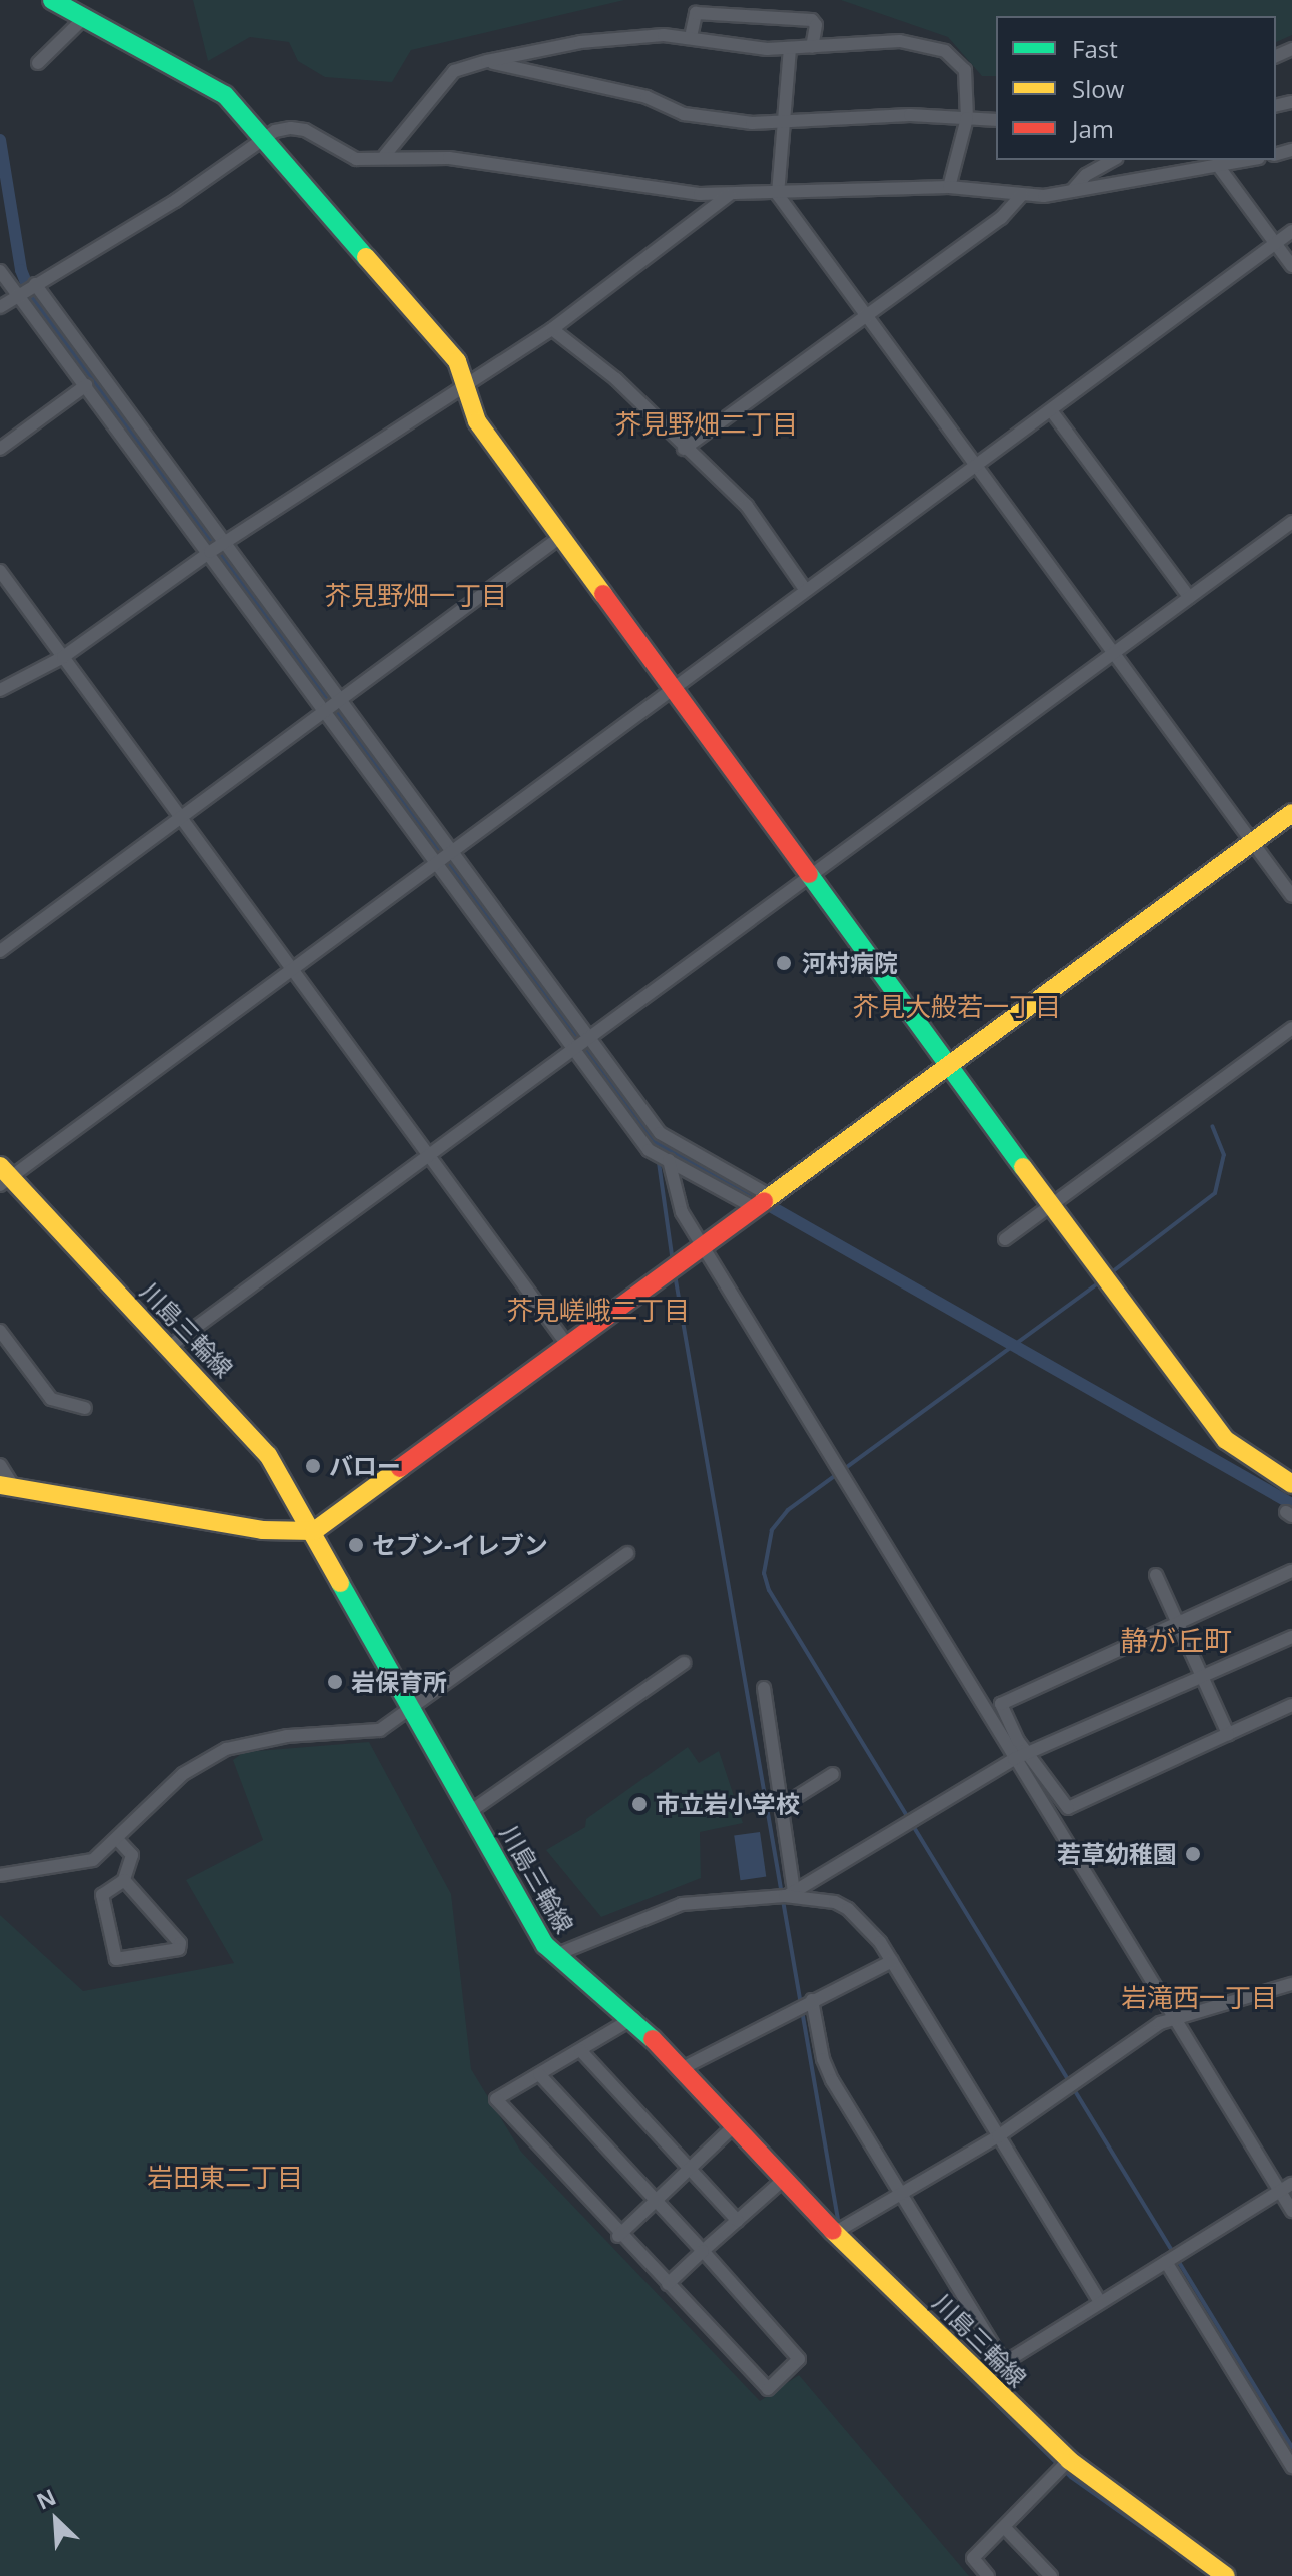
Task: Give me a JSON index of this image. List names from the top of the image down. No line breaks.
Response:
{"streets":{"street":["川島三輪線"]},"districts":["芥見野畑二丁目","芥見野畑一丁目","芥見大般若一丁目","芥見嵯峨二丁目","静が丘町","岩滝西一丁目","岩田東二丁目"],"places":["河村病院","バロー","セブン-イレブン","岩保育所","市立岩小学校","若草幼稚園"],"legend":["Fast","Slow","Jam"],"north":"top left"}
